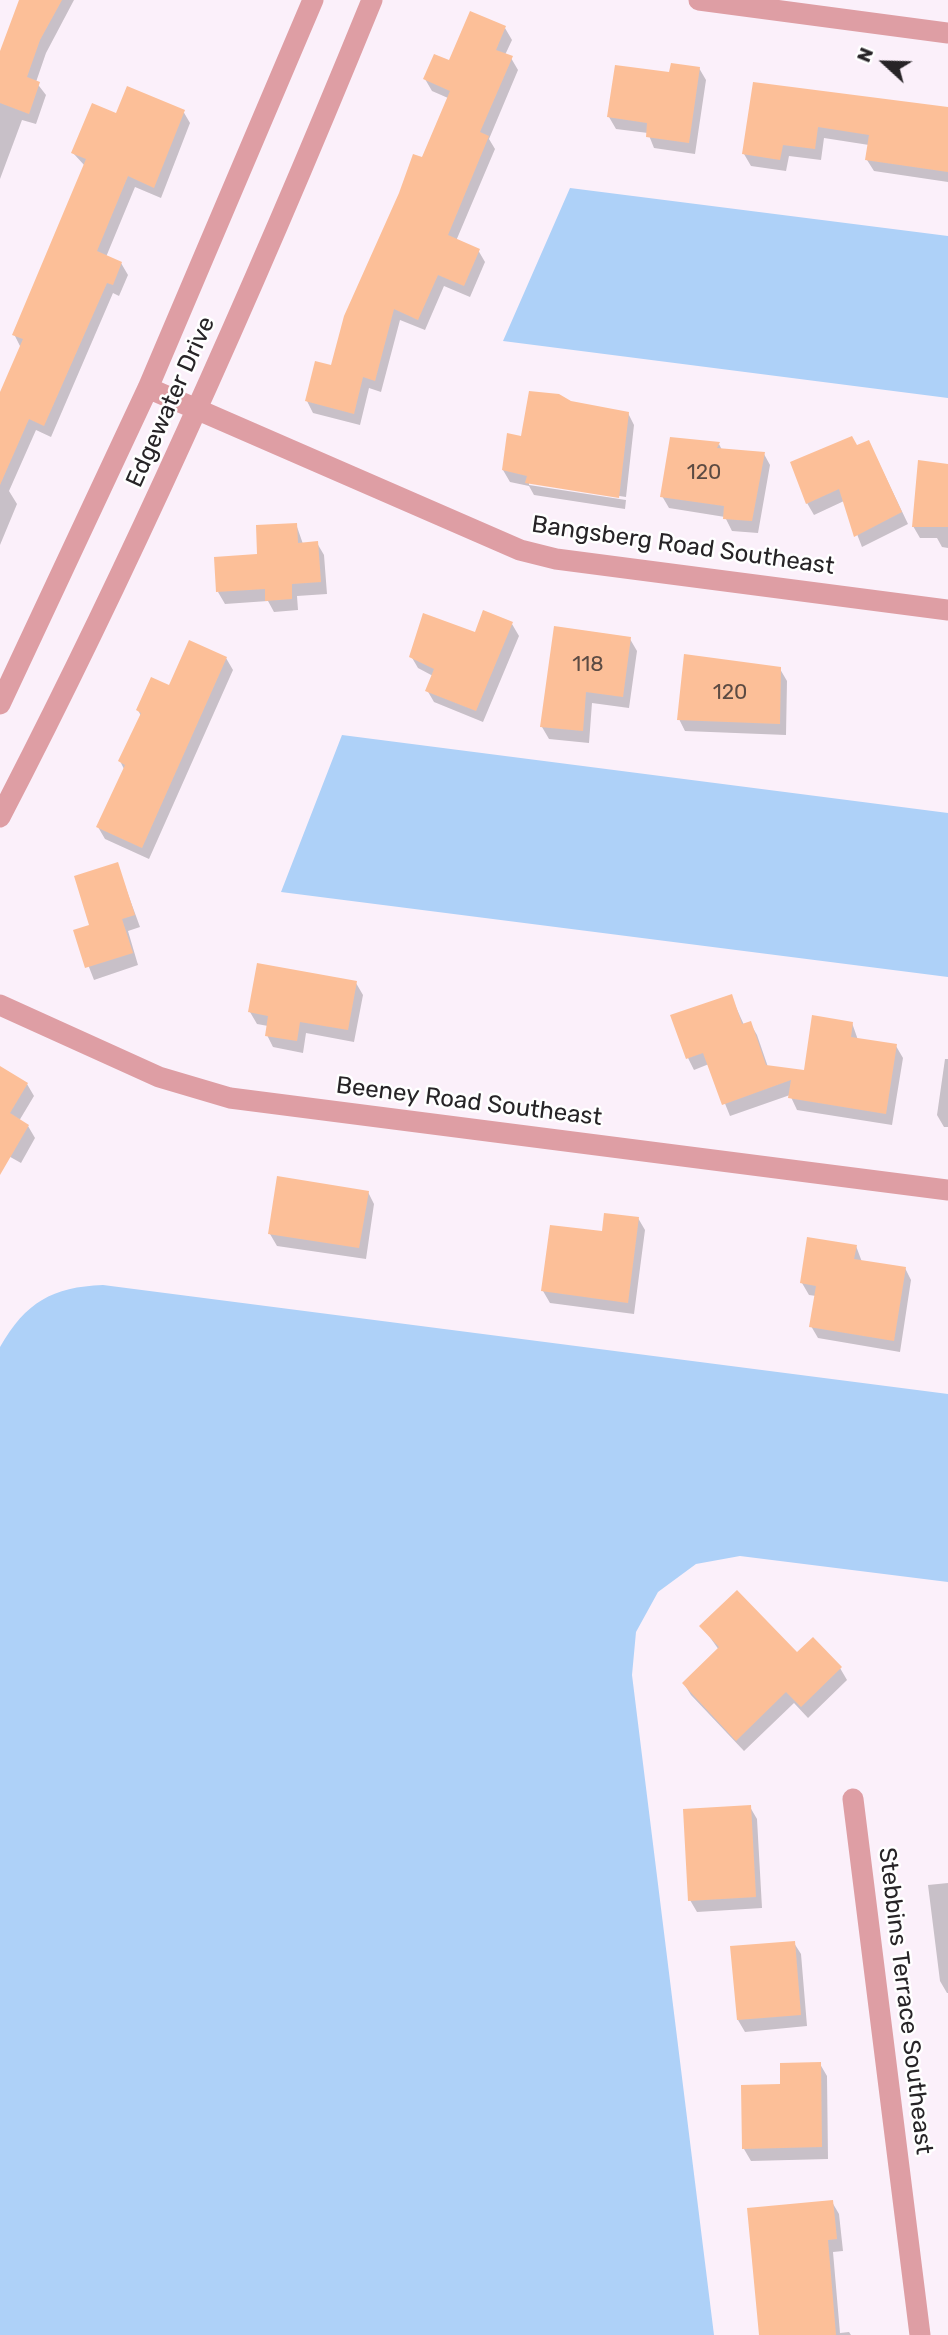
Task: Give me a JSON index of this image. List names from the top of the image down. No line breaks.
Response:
{"streets":{"street":["Edgewater Drive","Bangsberg Road Southeast","Beeney Road Southeast","Stebbins Terrace Southeast"]},"crossings":[["Edgewater Drive","Bangsberg Road Southeast"]],"house_numbers":["120","118","120"],"north":"left"}
